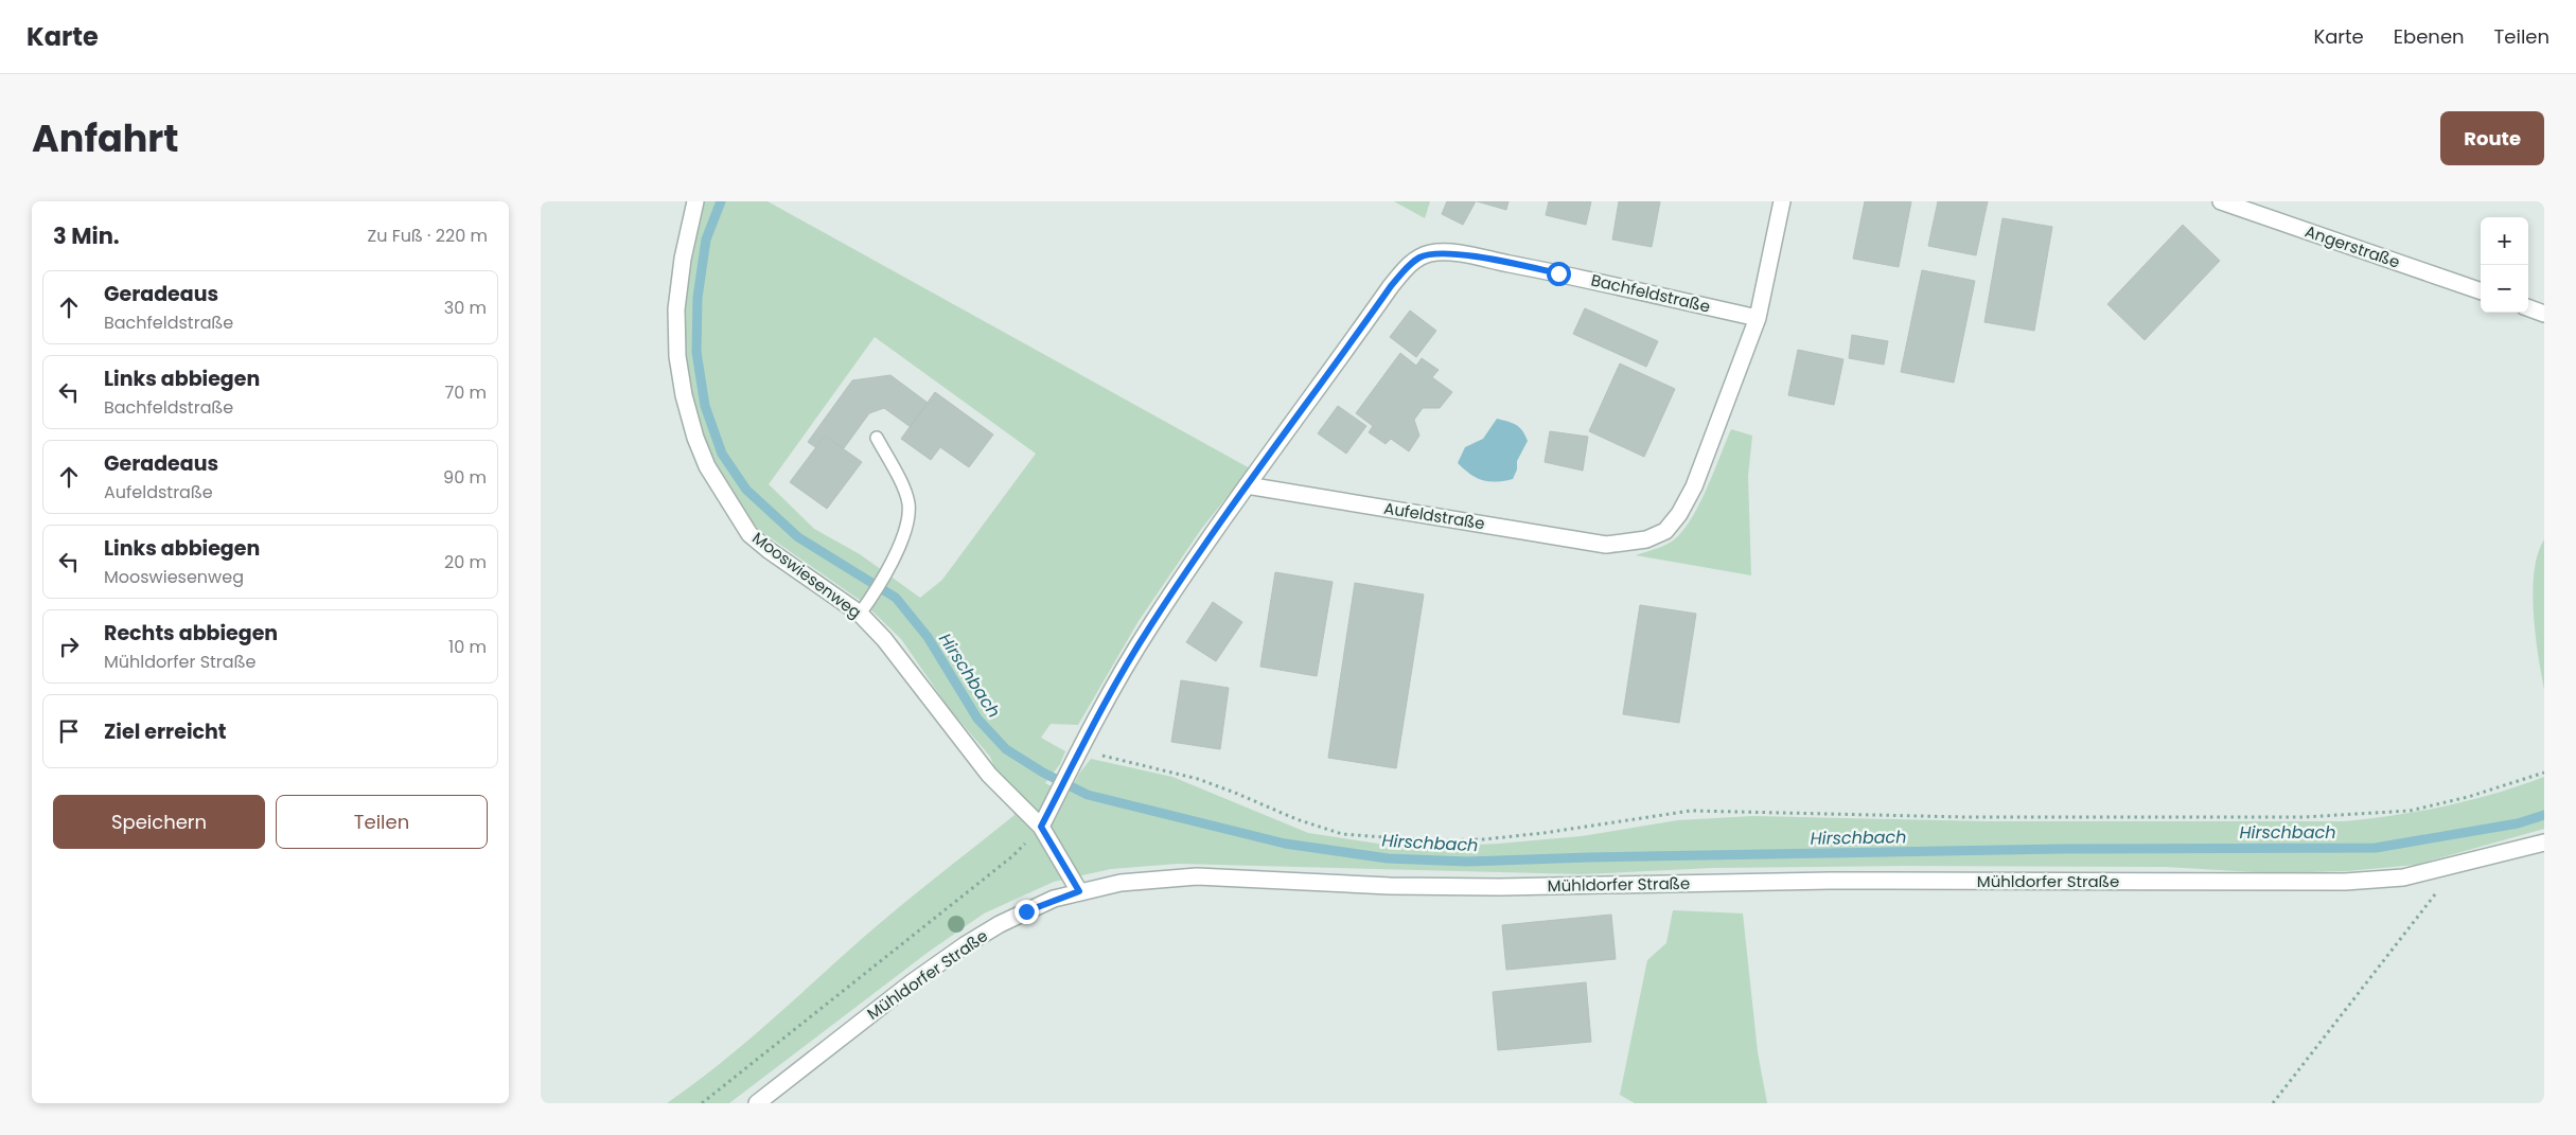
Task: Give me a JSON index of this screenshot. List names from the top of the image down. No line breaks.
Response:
{"streets":{"street":["Angerstraße","Bachfeldstraße","Aufeldstraße","Mooswiesenweg","Mühldorfer Straße"]},"crossings":[["Bachfeldstraße","Aufeldstraße"],["Mooswiesenweg","Mühldorfer Straße"]],"water":["Hirschbach"],"page":{"header":"Karte","nav":["Karte","Ebenen","Teilen"],"title":"Anfahrt","buttons":["Route",["Speichern","Teilen"]],"heading":["3 Min.","Zu Fuß · 220 m"],"map_buttons":["+","−"],"list":[["Geradeaus","Bachfeldstraße","30 m"],["Links abbiegen","Bachfeldstraße","70 m"],["Geradeaus","Aufeldstraße","90 m"],["Links abbiegen","Mooswiesenweg","20 m"],["Rechts abbiegen","Mühldorfer Straße","10 m"],"Ziel erreicht"]}}
